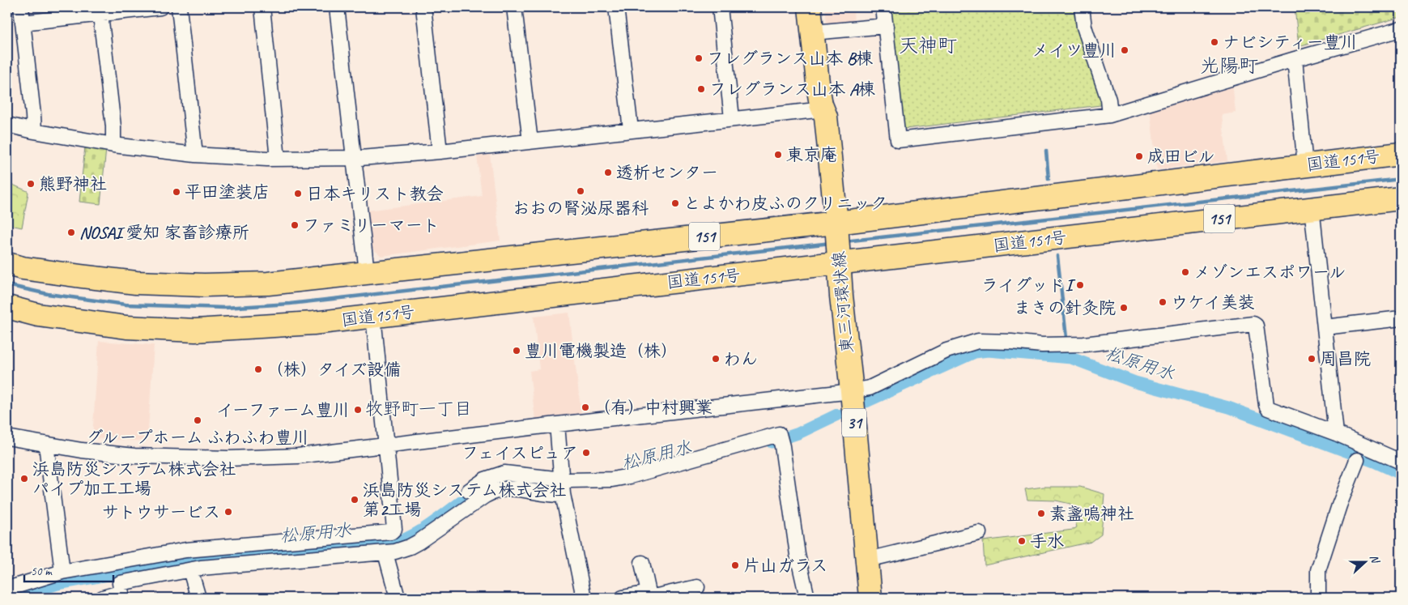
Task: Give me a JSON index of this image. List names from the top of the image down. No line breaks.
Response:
{"streets":{"main road":["国道151号","151","東三河環状線","31"]},"crossings":[["国道151号","東三河環状線"]],"districts":["天神町","光陽町","牧野町一丁目"],"water":["松原用水"],"places":["ナビシティー豊川","メイツ豊川","フレグランス山本 B棟","フレグランス山本 A棟","東京庵","成田ビル","透析センター","熊野神社","おおの腎泌尿器科","平田塗装店","日本キリスト教会","とよかわ皮ふのクリニック","ファミリーマート","NOSAI 愛知 家畜診療所","メゾンエスポワール","ライグッドI","ウケイ美装","まきの針灸院","豊川電機製造（株）","わん","周昌院","（株）タイズ設備","（有）中村興業","イーファーム豊川","グループホーム ふわふわ豊川","フェイスピュア","浜島防災システム株式会社 パイプ加工工場","浜島防災システム株式会社 第2工場","サトウサービス","素盞嗚神社","手水","片山ガラス"],"scale_bar":"50 m","north":"right"}
